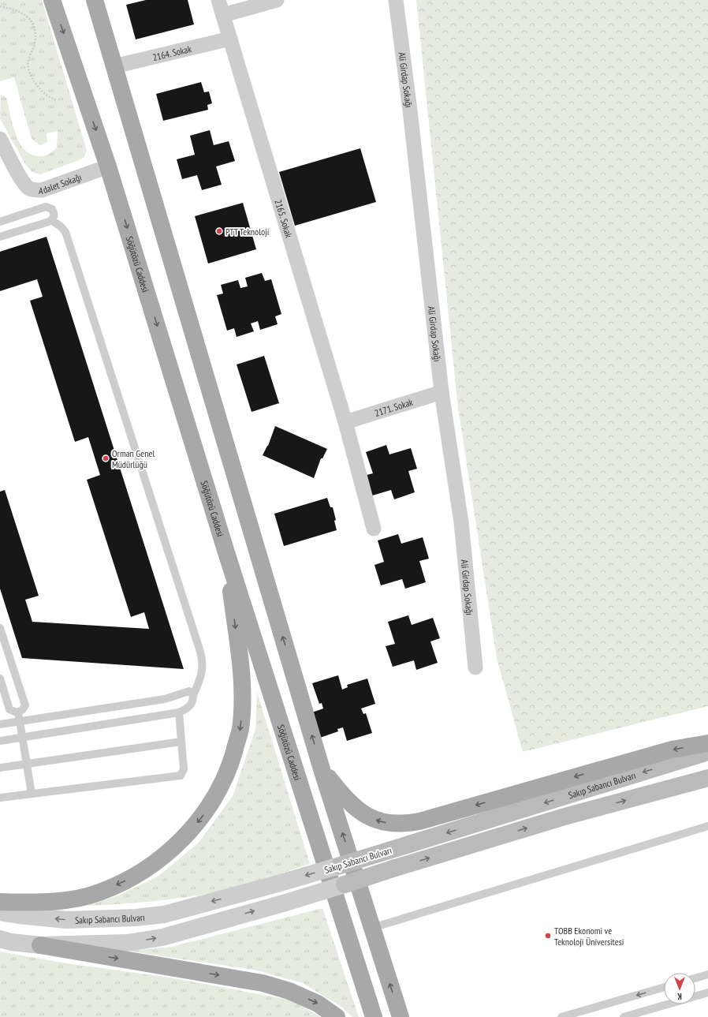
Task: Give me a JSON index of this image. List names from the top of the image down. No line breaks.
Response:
{"streets":{"main road":["Söğütözü Caddesi","Sakıp Sabancı Bulvarı"],"street":["2164. Sokak","Ali Girdap Sokağı","Adalet Sokağı","2165. Sokak","2171. Sokak"]},"crossings":[["2164. Sokak","2165. Sokak"],["Ali Girdap Sokağı","2171. Sokak"],["Adalet Sokağı","Söğütözü Caddesi"],["2165. Sokak","2171. Sokak"]],"places":["PTT Teknoloji","Orman Genel Müdürlüğü","TOBB Ekonomi ve Teknoloji Üniversitesi"],"north":"bottom"}
